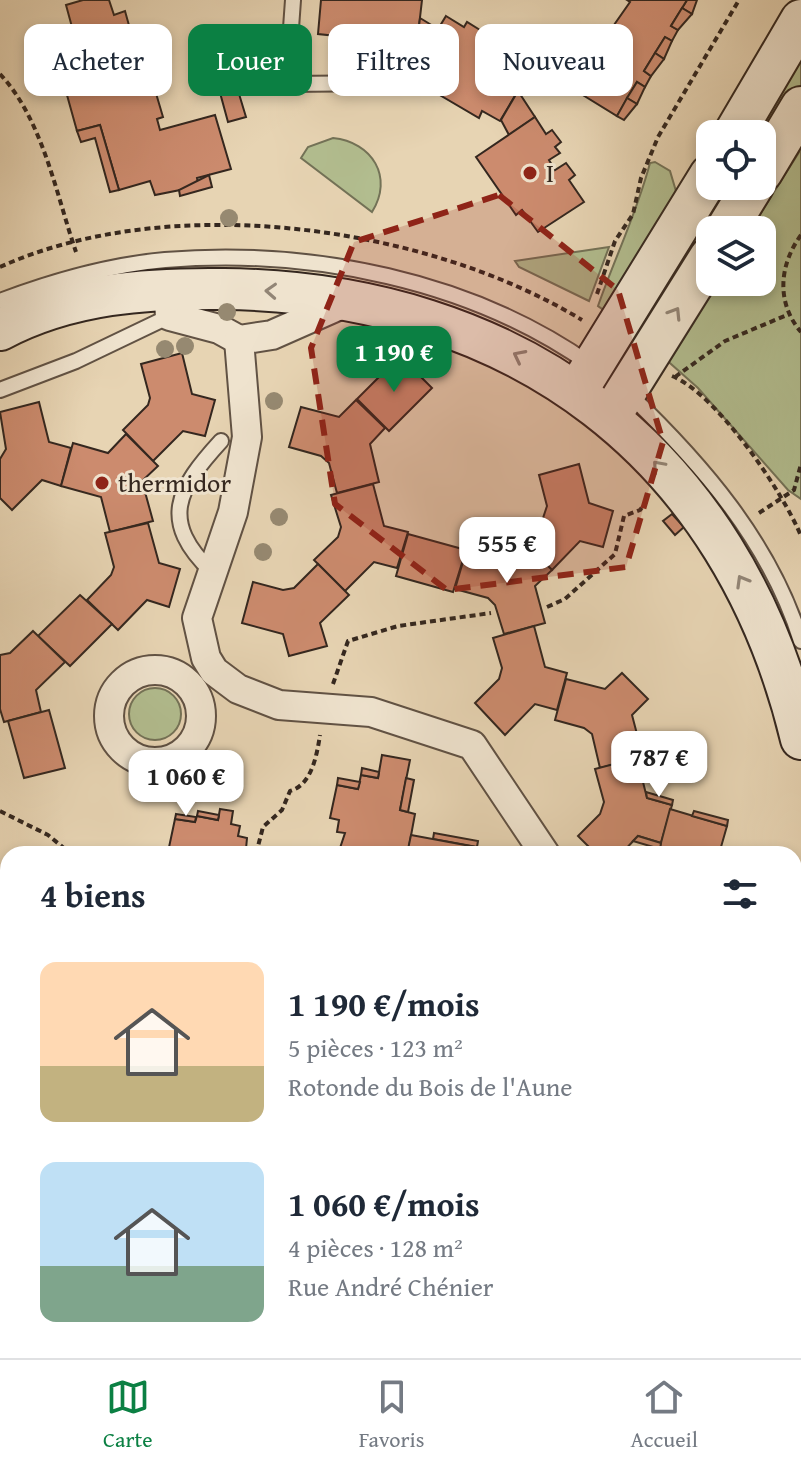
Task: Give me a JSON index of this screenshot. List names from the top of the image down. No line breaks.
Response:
{"places":["I","thermidor"],"page":{"chip":["Acheter","Louer","Filtres","Nouveau"],"price":["1 190 €","555 €","787 €","1 060 €"],"heading":"4 biens","list":[{"name":"1 190 €/mois","note":"5 pièces · 123 m² · Rotonde du Bois de l'Aune"},{"name":"1 060 €/mois","note":"4 pièces · 128 m² · Rue André Chénier"}],"tabs":["Carte","Favoris","Accueil"]}}
